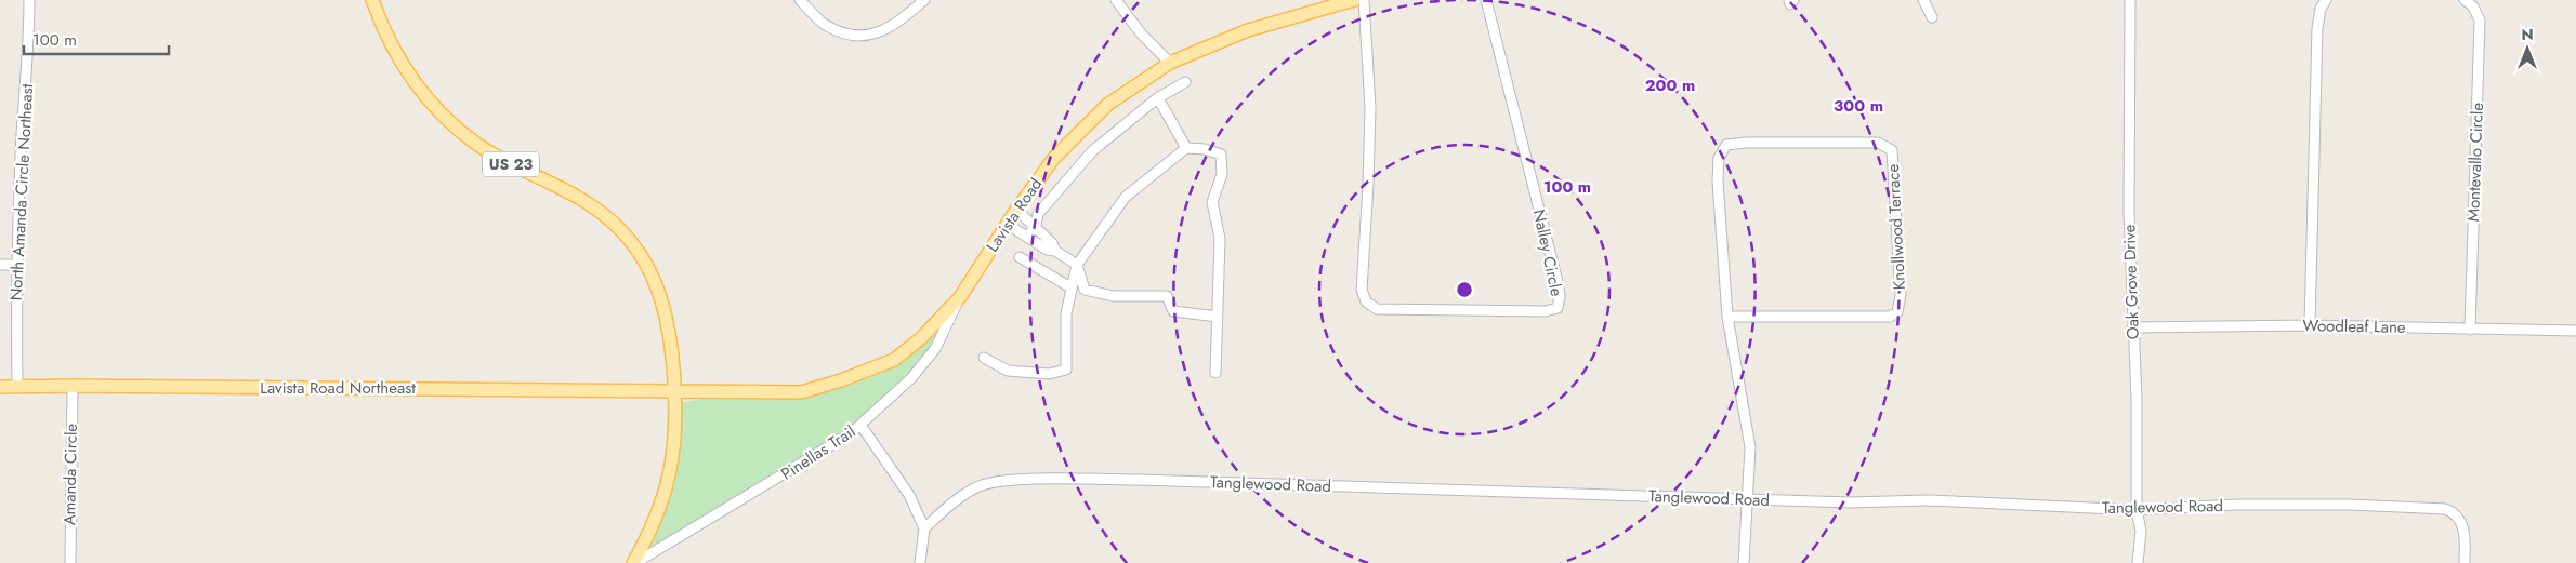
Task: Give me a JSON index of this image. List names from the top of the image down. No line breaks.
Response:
{"streets":{"main road":["US 23","Lavista Road","Lavista Road Northeast"],"street":["Montevallo Circle","North Amanda Circle Northeast","Knollwood Terrace","Nalley Circle","Oak Grove Drive","Woodleaf Lane","Pinellas Trail","Amanda Circle","Tanglewood Road"]},"crossings":[["Montevallo Circle","Woodleaf Lane"],["US 23","Lavista Road"],["US 23","Lavista Road Northeast"],["US 23","Pinellas Trail"],["North Amanda Circle Northeast","Lavista Road Northeast"],["Lavista Road","Lavista Road Northeast"],["Lavista Road","Pinellas Trail"],["Knollwood Terrace","Tanglewood Road"],["Oak Grove Drive","Woodleaf Lane"],["Oak Grove Drive","Tanglewood Road"],["Lavista Road Northeast","Amanda Circle"]],"scale_bar":"100 m","north":"top","rings":["200 m","300 m","100 m"]}
